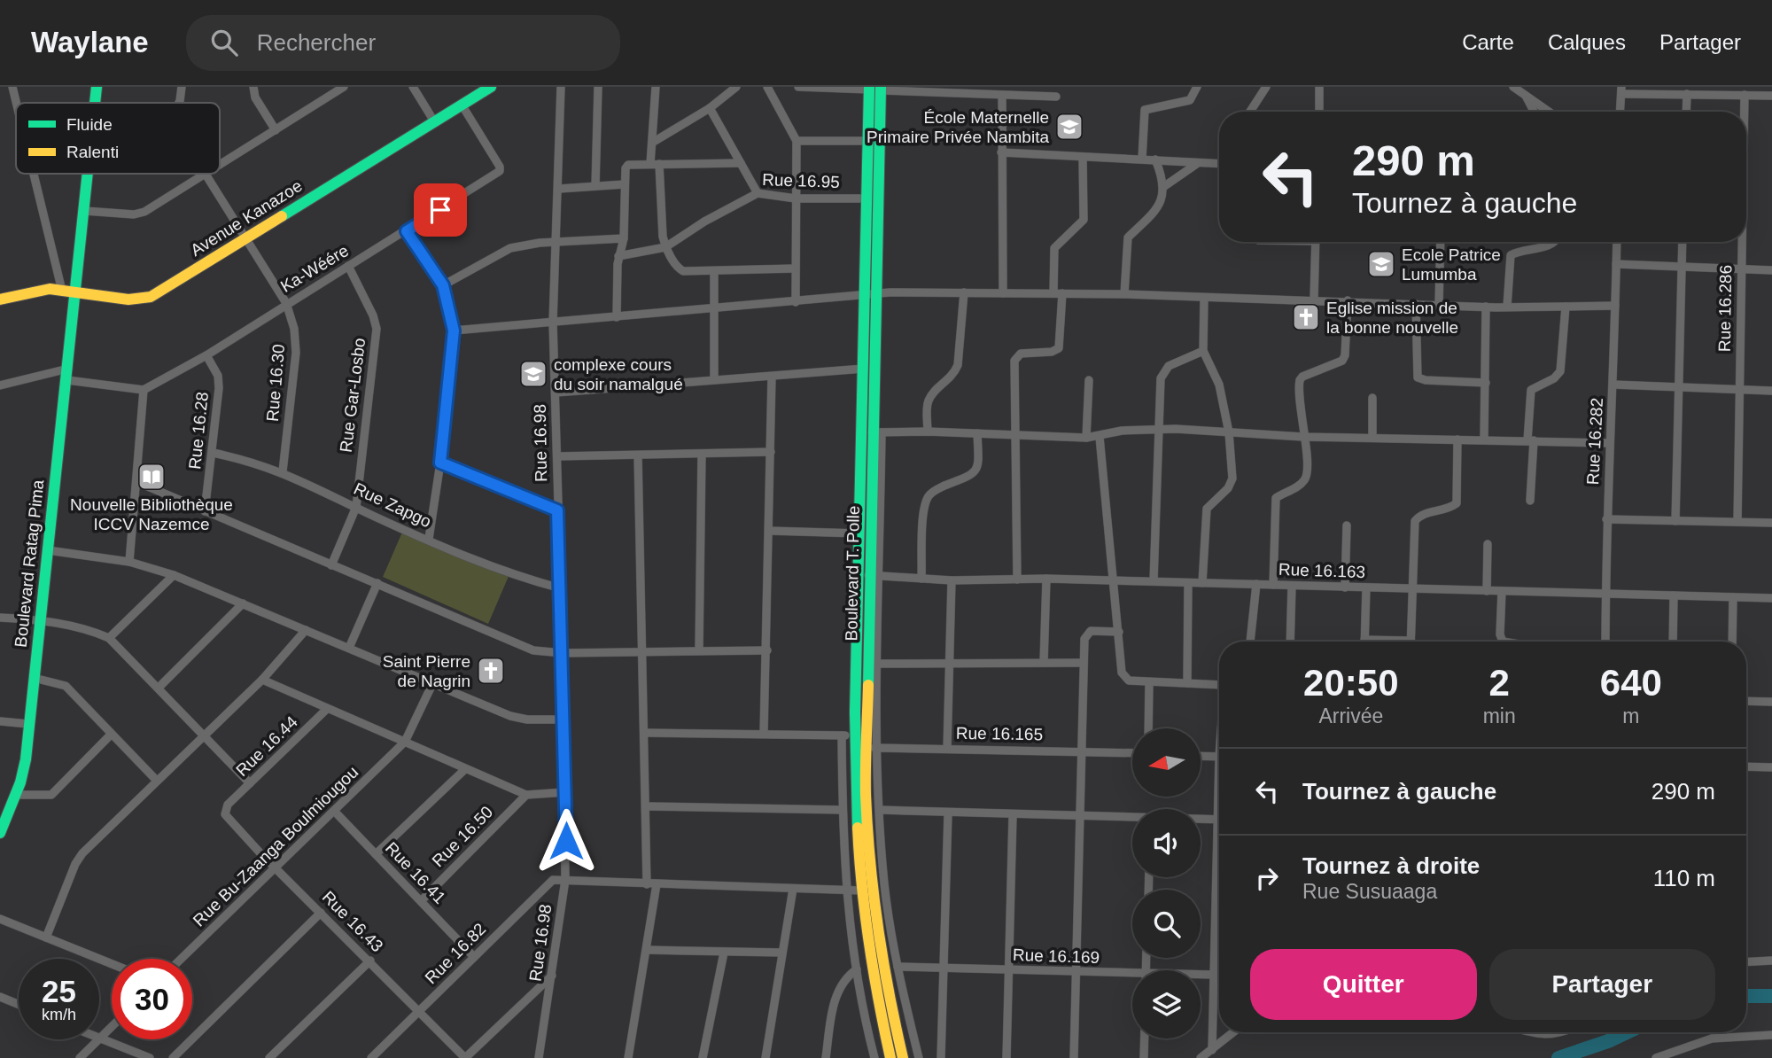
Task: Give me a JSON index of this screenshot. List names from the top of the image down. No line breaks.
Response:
{"streets":{"main road":["Avenue Kanazoe","Boulevard Ratag Pima","Boulevard T. Polle"],"street":["Rue 16.95","Ka-Wéére","Rue 16.286","Rue 16.30","Rue Gar-Losbo","Rue 16.28","Rue 16.282","Rue 16.98","Rue Zapgo","Rue 16.163","Rue 16.165","Rue 16.44","Rue 16.50","Rue Bu-Zaanga Boulmiougou","Rue 16.41","Rue 16.43","Rue 16.82","Rue 16.169"]},"crossings":[["Rue 16.95","Boulevard T. Polle"],["Avenue Kanazoe","Ka-Wéére"],["Avenue Kanazoe","Rue 16.30"],["Avenue Kanazoe","Boulevard Ratag Pima"],["Ka-Wéére","Rue 16.30"],["Ka-Wéére","Rue Gar-Losbo"],["Ka-Wéére","Rue 16.28"],["Rue 16.30","Rue Zapgo"],["Rue Gar-Losbo","Rue Zapgo"],["Rue 16.28","Rue Zapgo"],["Rue 16.282","Rue 16.163"],["Rue 16.98","Rue Zapgo"],["Rue 16.98","Rue 16.82"],["Rue 16.163","Boulevard T. Polle"],["Boulevard T. Polle","Rue 16.165"],["Rue 16.44","Rue 16.43"],["Rue 16.50","Rue 16.41"],["Rue Bu-Zaanga Boulmiougou","Rue 16.41"],["Rue Bu-Zaanga Boulmiougou","Rue 16.43"],["Rue 16.41","Rue 16.82"],["Rue 16.43","Rue 16.82"]],"places":{"school or university":["École Maternelle Primaire Privée Nambita","Ecole Patrice Lumumba","complexe cours du soir namalgué"],"church":["Eglise mission de la bonne nouvelle","Saint Pierre de Nagrin"],"library":["Nouvelle Bibliothèque ICCV Nazemce"]},"legend":["Fluide","Ralenti"],"north":"left","page":{"header":"Waylane","search":"Rechercher","nav":["Carte","Calques","Partager"],"turn":["290 m","Tournez à gauche"],"eta":["20:50","Arrivée","2","min","640","m"],"list":[{"name":"Tournez à gauche","value":"290 m"},{"name":"Tournez à droite","note":"Rue Susuaaga","value":"110 m"}],"buttons":["Quitter","Partager"],"speed":"25 km/h","limit":"30"}}
